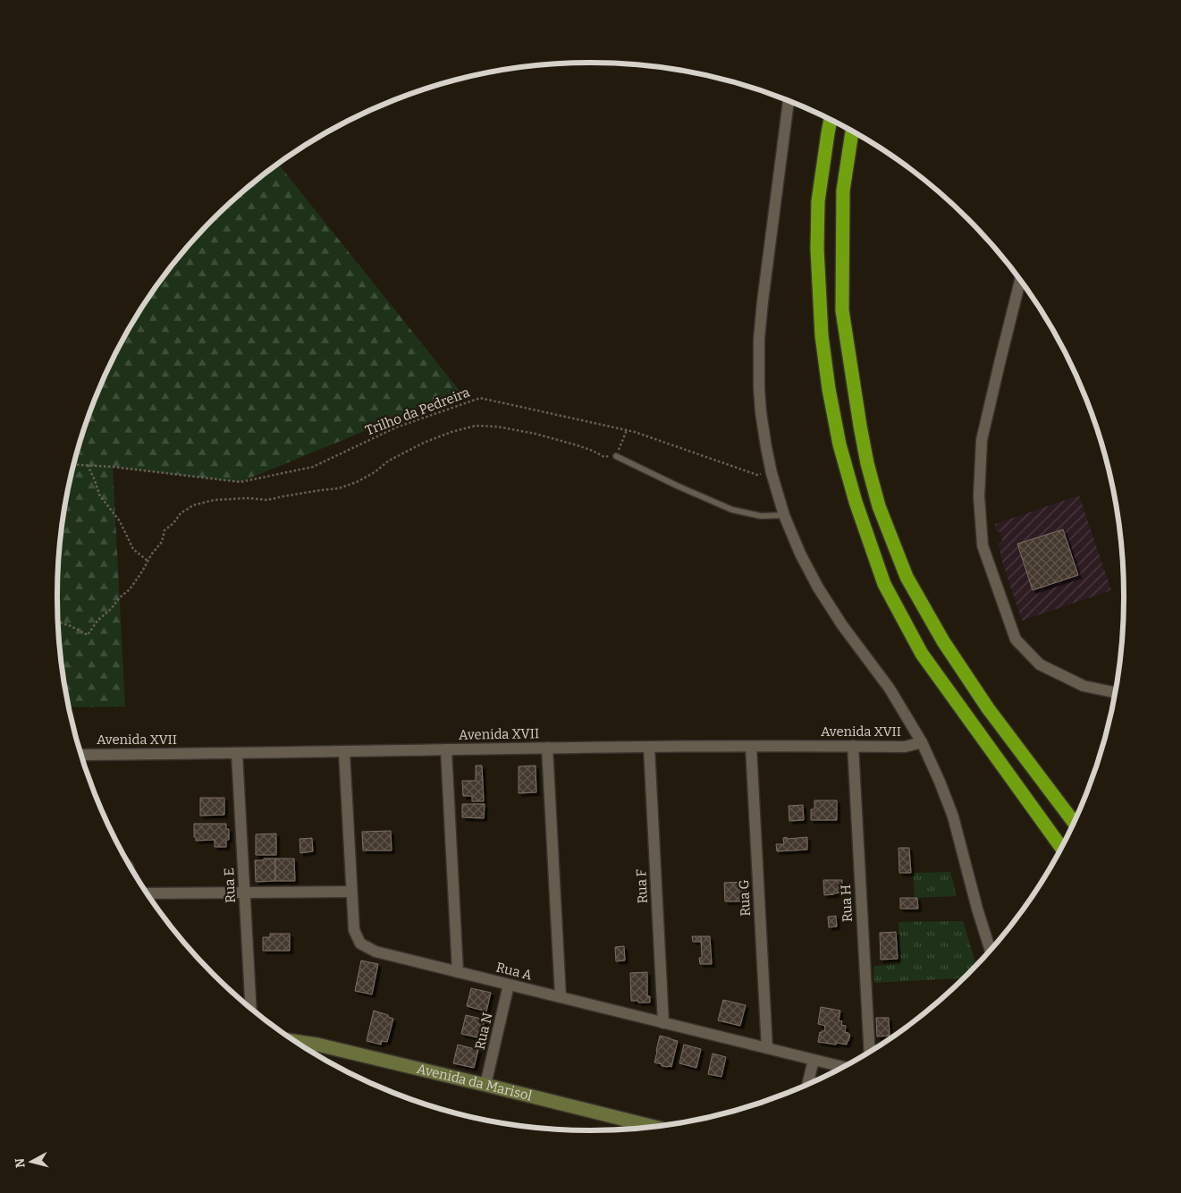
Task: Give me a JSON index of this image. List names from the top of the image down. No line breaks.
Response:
{"streets":{"street":["Avenida XVII","Rua E","Rua F","Rua G","Rua H","Rua A","Rua N","Avenida da Marisol"],"path":["Trilho da Pedreira"]},"crossings":[["Avenida XVII","Rua E"],["Avenida XVII","Rua F"],["Avenida XVII","Rua G"],["Avenida XVII","Rua H"],["Avenida XVII","Rua A"],["Rua F","Rua A"],["Rua G","Rua A"],["Rua A","Rua N"],["Rua N","Avenida da Marisol"]],"north":"left"}
